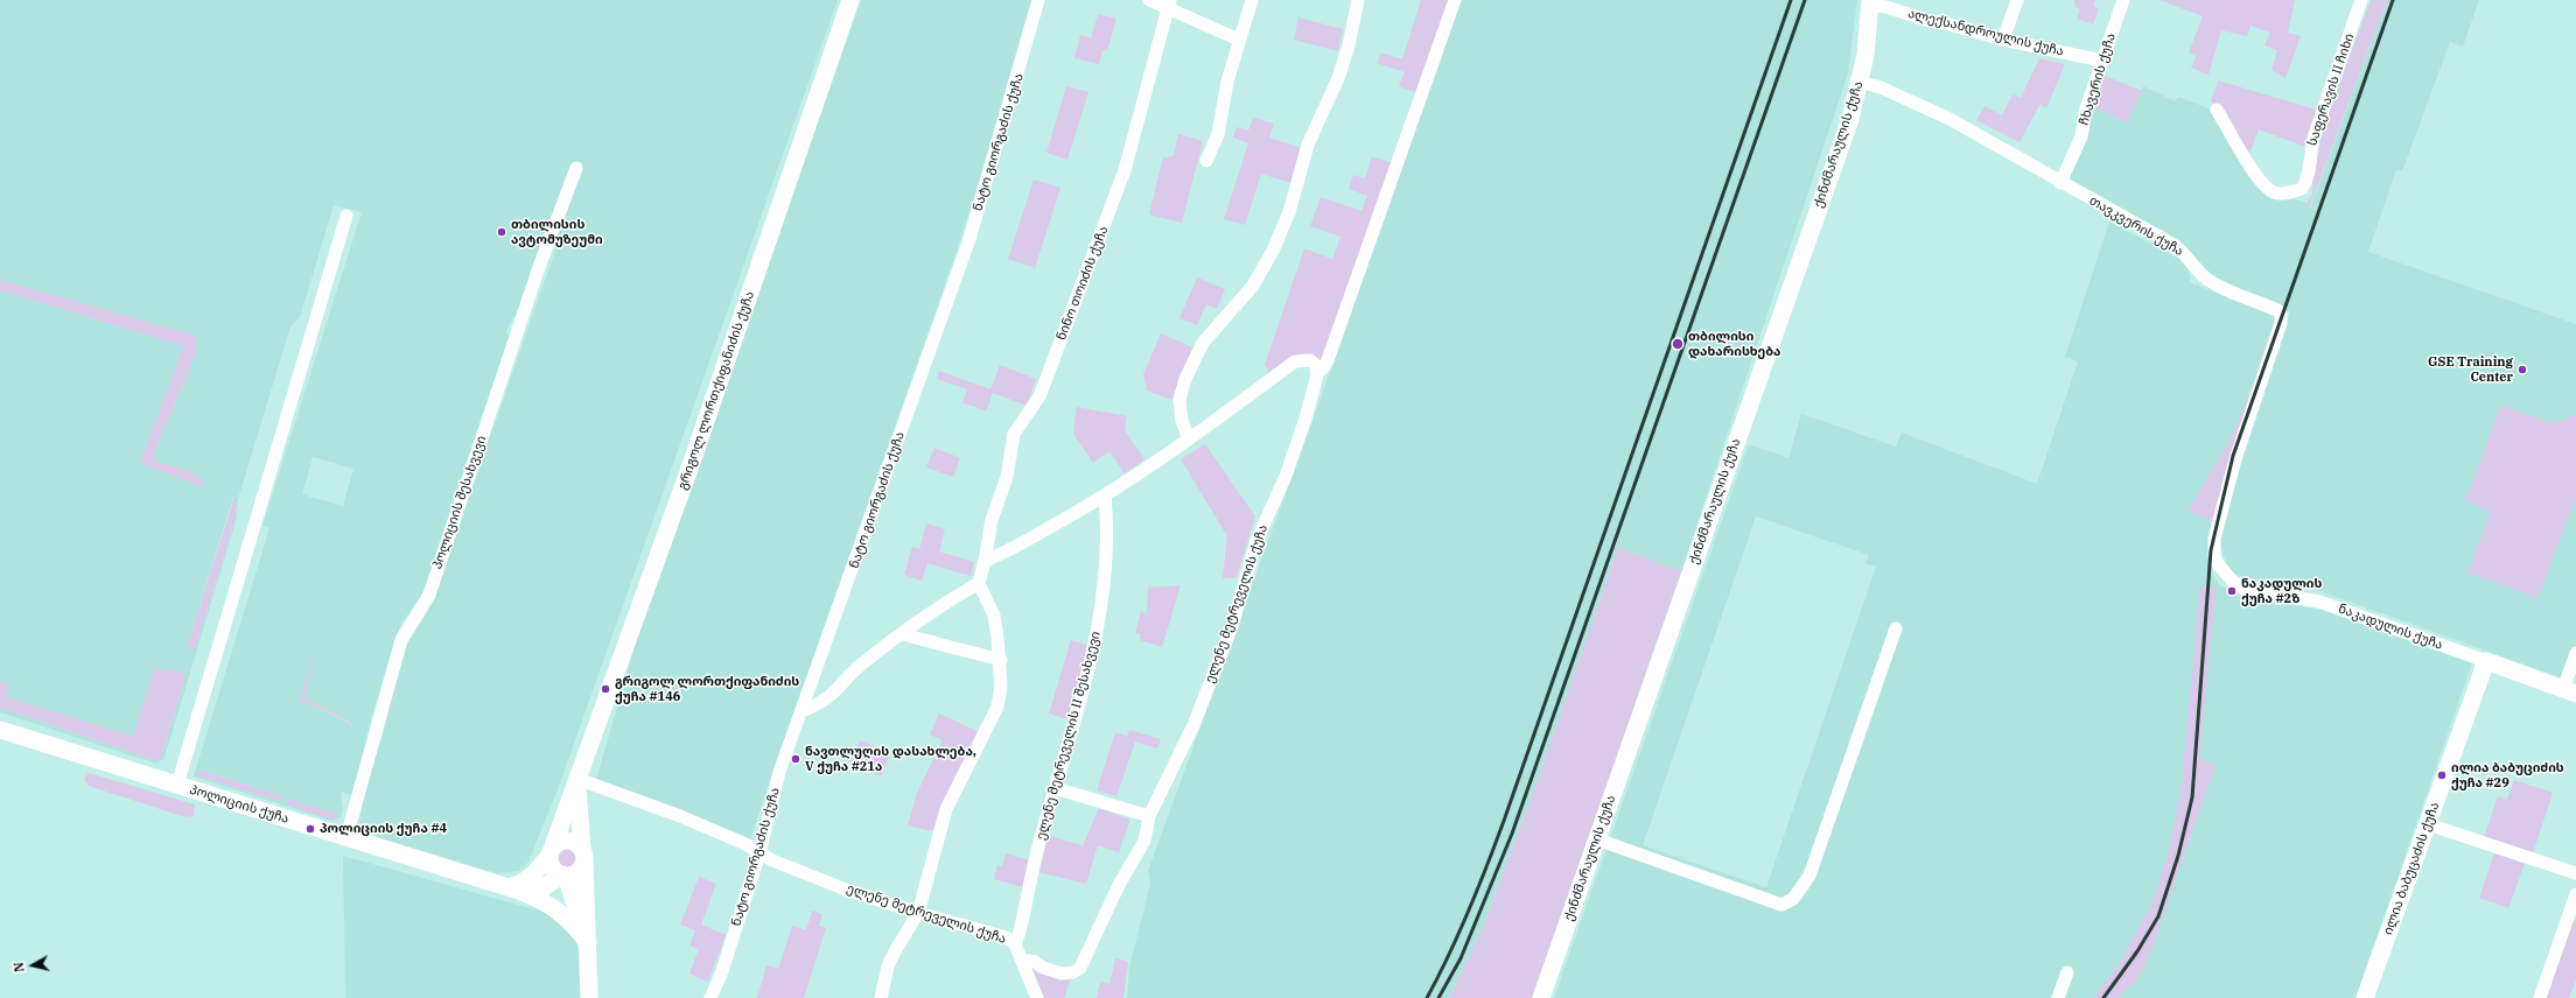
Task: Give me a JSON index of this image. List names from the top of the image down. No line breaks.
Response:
{"streets":{"street":["ალექსანდროულის ქუჩა","ჩხავერის ქუჩა","საფერავის II ჩიხი","ნატო გიორგაძის ქუჩა","ქინძმარაულის ქუჩა","თავკვერის ქუჩა","ნინო თოიძის ქუჩა","გრიგოლ ლორთქიფანიძის ქუჩა","პოლიციის შესახვევი","ელენე მეტრეველის ქუჩა","ნაკადულის ქუჩა","ელენე მეტრეველის II შესახვევი","პოლიციის ქუჩა","ილია ბაბუცაძის ქუჩა"]},"crossings":[["ალექსანდროულის ქუჩა","ჩხავერის ქუჩა"],["ალექსანდროულის ქუჩა","ქინძმარაულის ქუჩა"],["ჩხავერის ქუჩა","თავკვერის ქუჩა"],["ნატო გიორგაძის ქუჩა","ელენე მეტრეველის ქუჩა"],["ქინძმარაულის ქუჩა","თავკვერის ქუჩა"],["თავკვერის ქუჩა","ნაკადულის ქუჩა"],["გრიგოლ ლორთქიფანიძის ქუჩა","ელენე მეტრეველის ქუჩა"],["გრიგოლ ლორთქიფანიძის ქუჩა","პოლიციის ქუჩა"],["პოლიციის შესახვევი","პოლიციის ქუჩა"],["ელენე მეტრეველის ქუჩა","ელენე მეტრეველის II შესახვევი"],["ნაკადულის ქუჩა","ილია ბაბუცაძის ქუჩა"]],"places":["თბილისის ავტომუზეუმი","თბილისი დახარისხება","GSE Training Center","ნაკადულის ქუჩა #2ზ","გრიგოლ ლორთქიფანიძის ქუჩა #146","ნავთლუღის დასახლება, V ქუჩა #21ა","ილია ბაბუციძის ქუჩა #29","პოლიციის ქუჩა #4"],"north":"left"}
